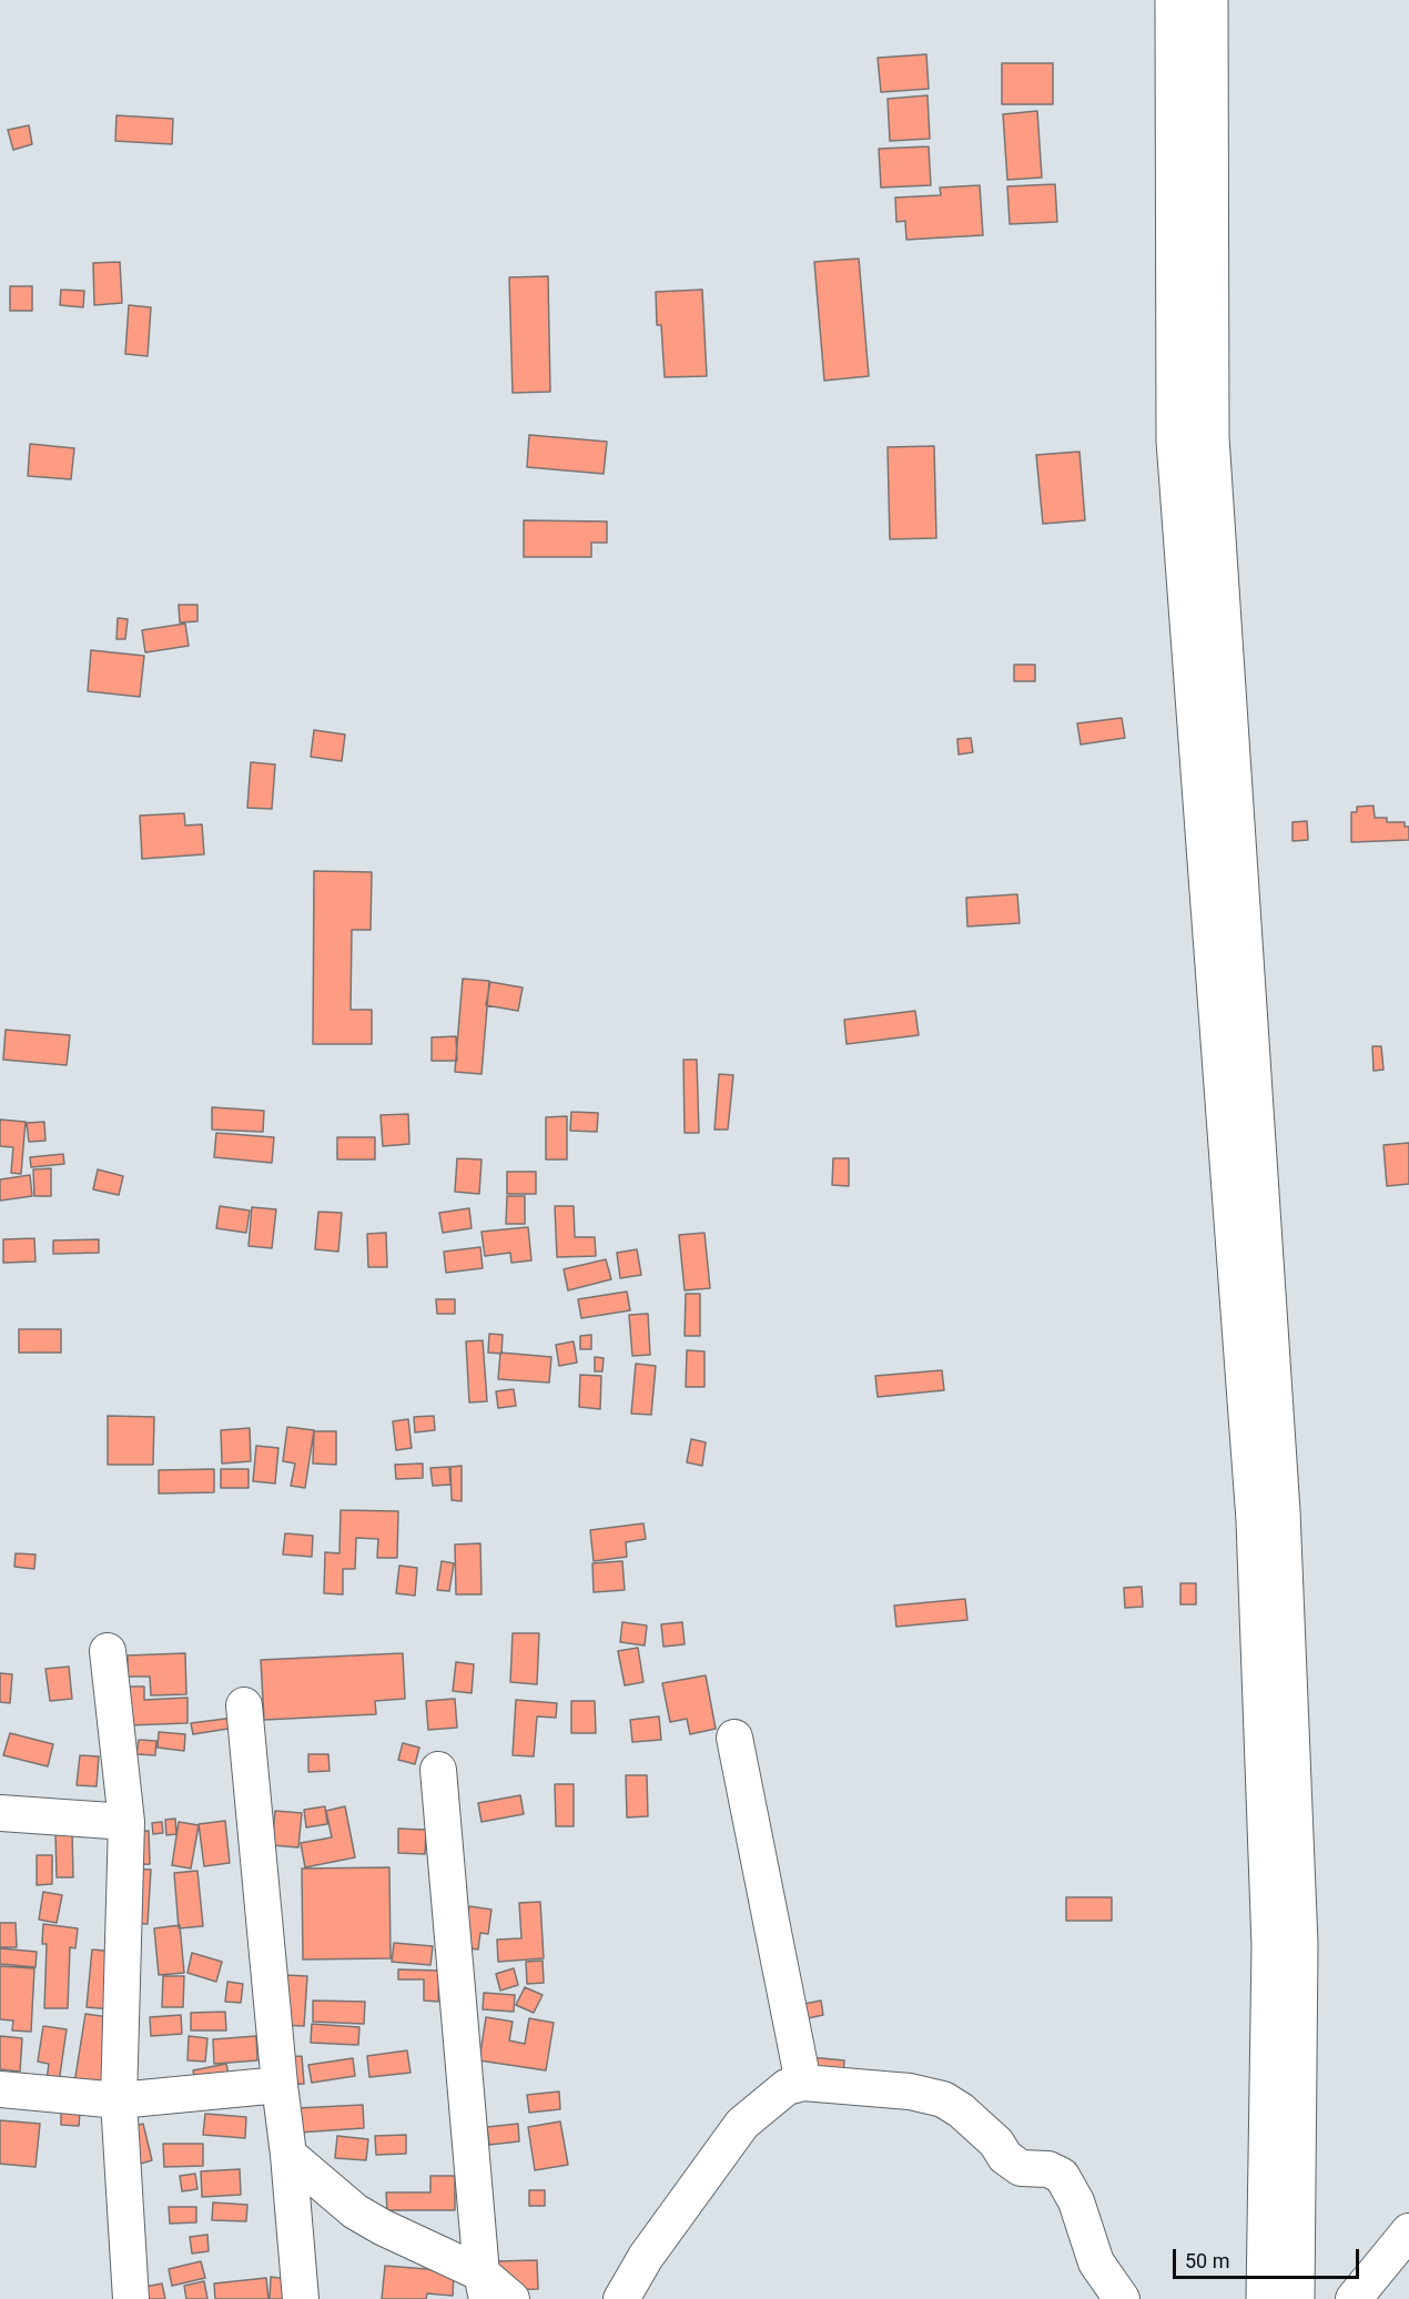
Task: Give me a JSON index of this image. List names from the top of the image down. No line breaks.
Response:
{"scale_bar":"50 m"}
